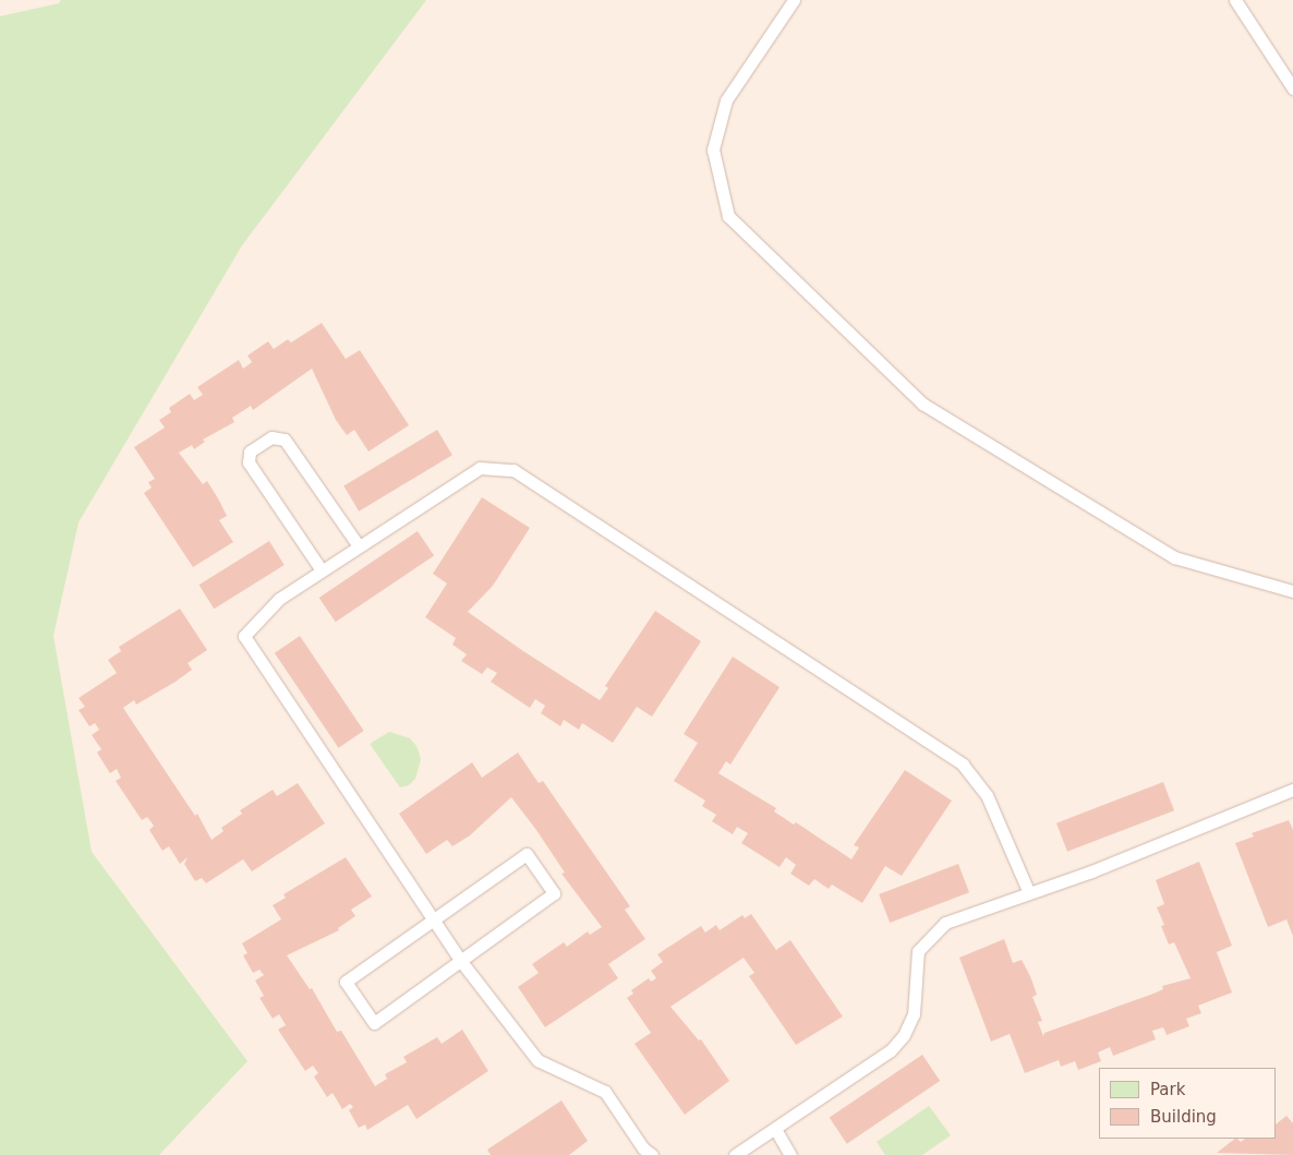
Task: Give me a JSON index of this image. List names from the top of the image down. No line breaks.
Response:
{"legend":["Park","Building"]}
